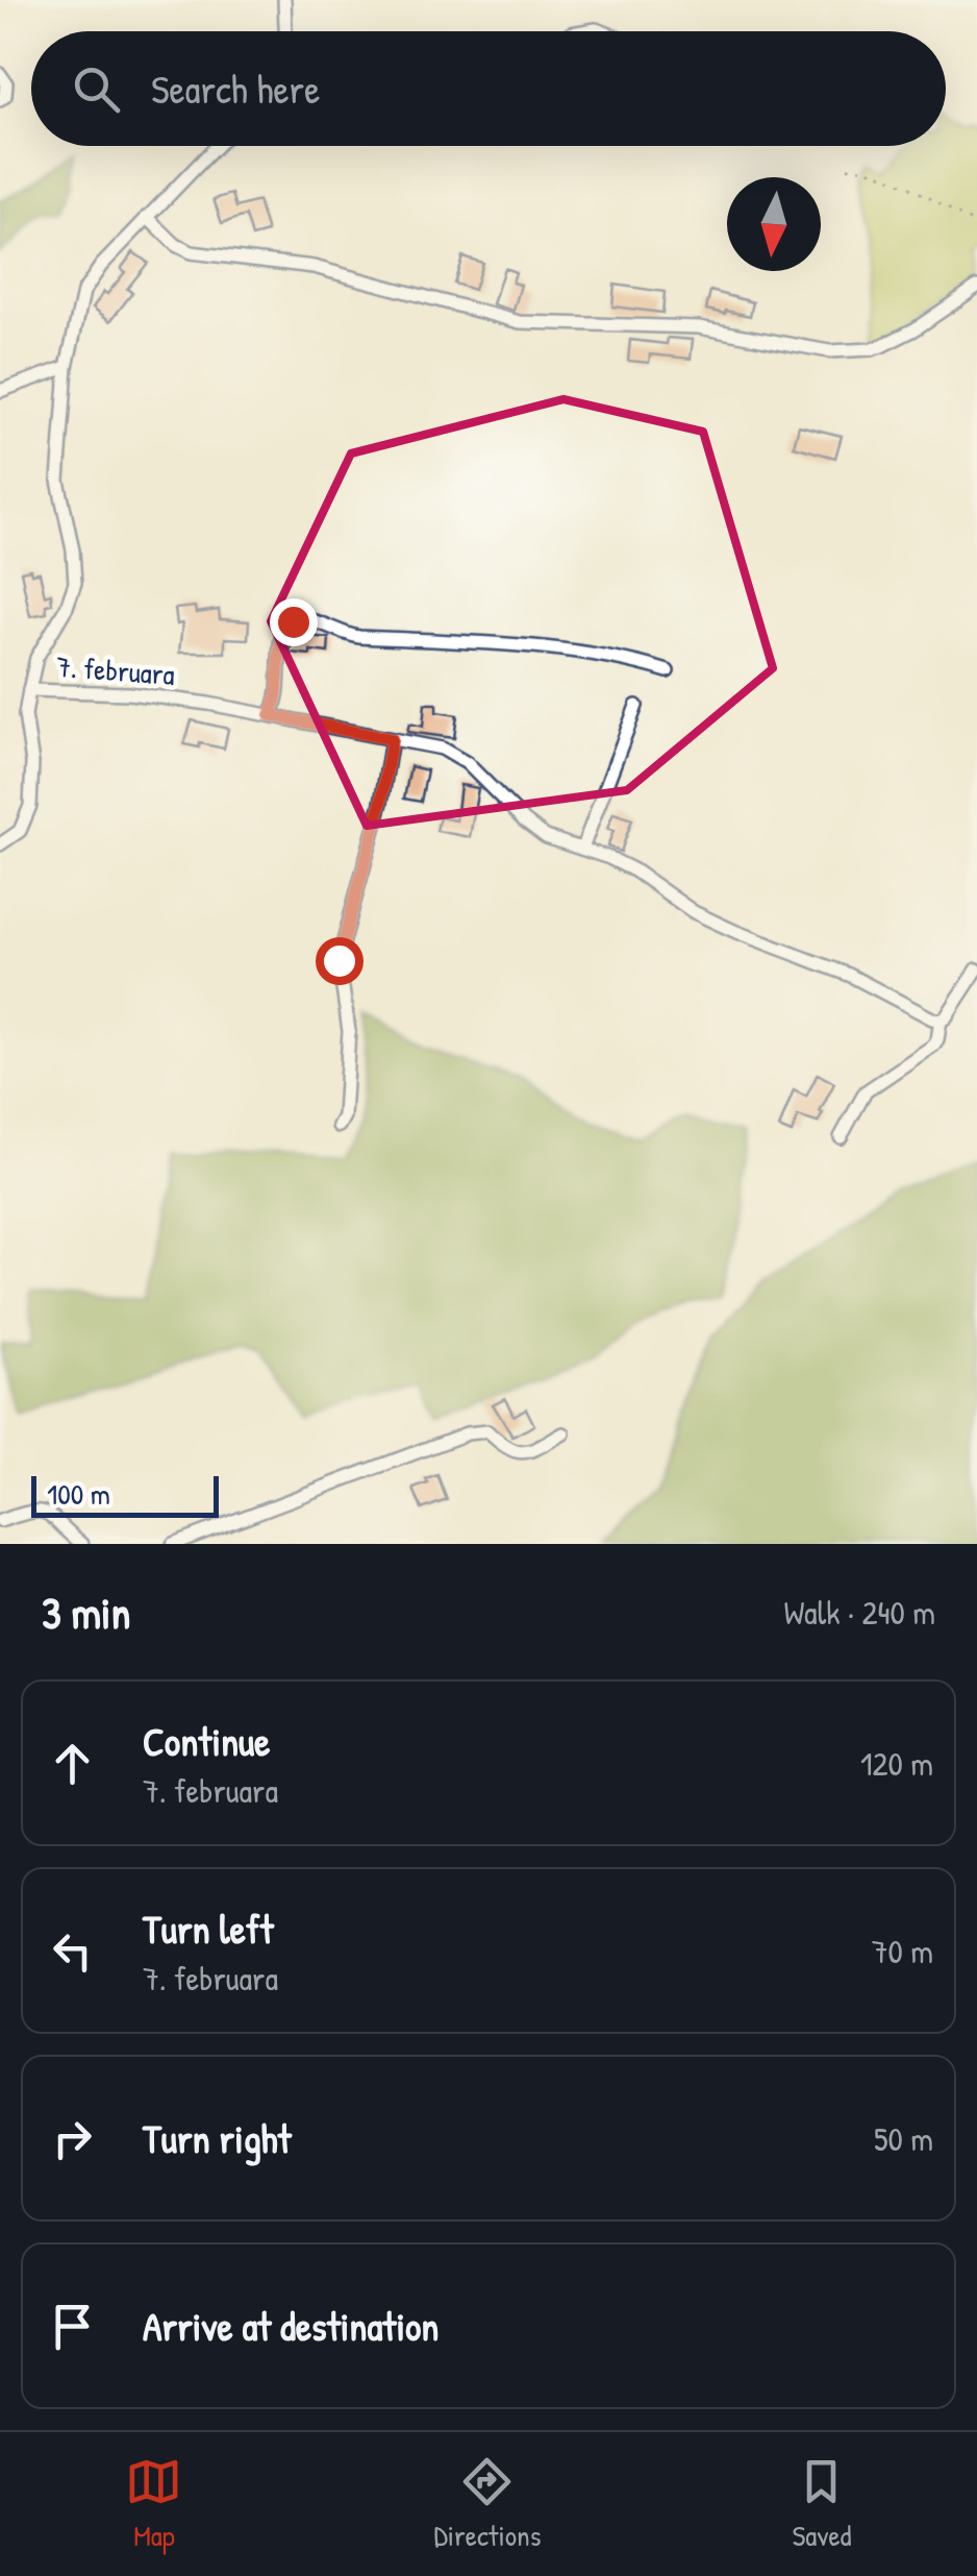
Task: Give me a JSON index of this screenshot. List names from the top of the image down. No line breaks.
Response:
{"streets":{"street":["7. februara"]},"scale_bar":"100 m","north":"bottom","page":{"search":"Search here","scale":"100 m","heading":["3 min","Walk · 240 m"],"list":[["Continue","7. februara","120 m"],["Turn left","7. februara","70 m"],["Turn right","50 m"],"Arrive at destination"],"nav":["Map","Directions","Saved"]}}
